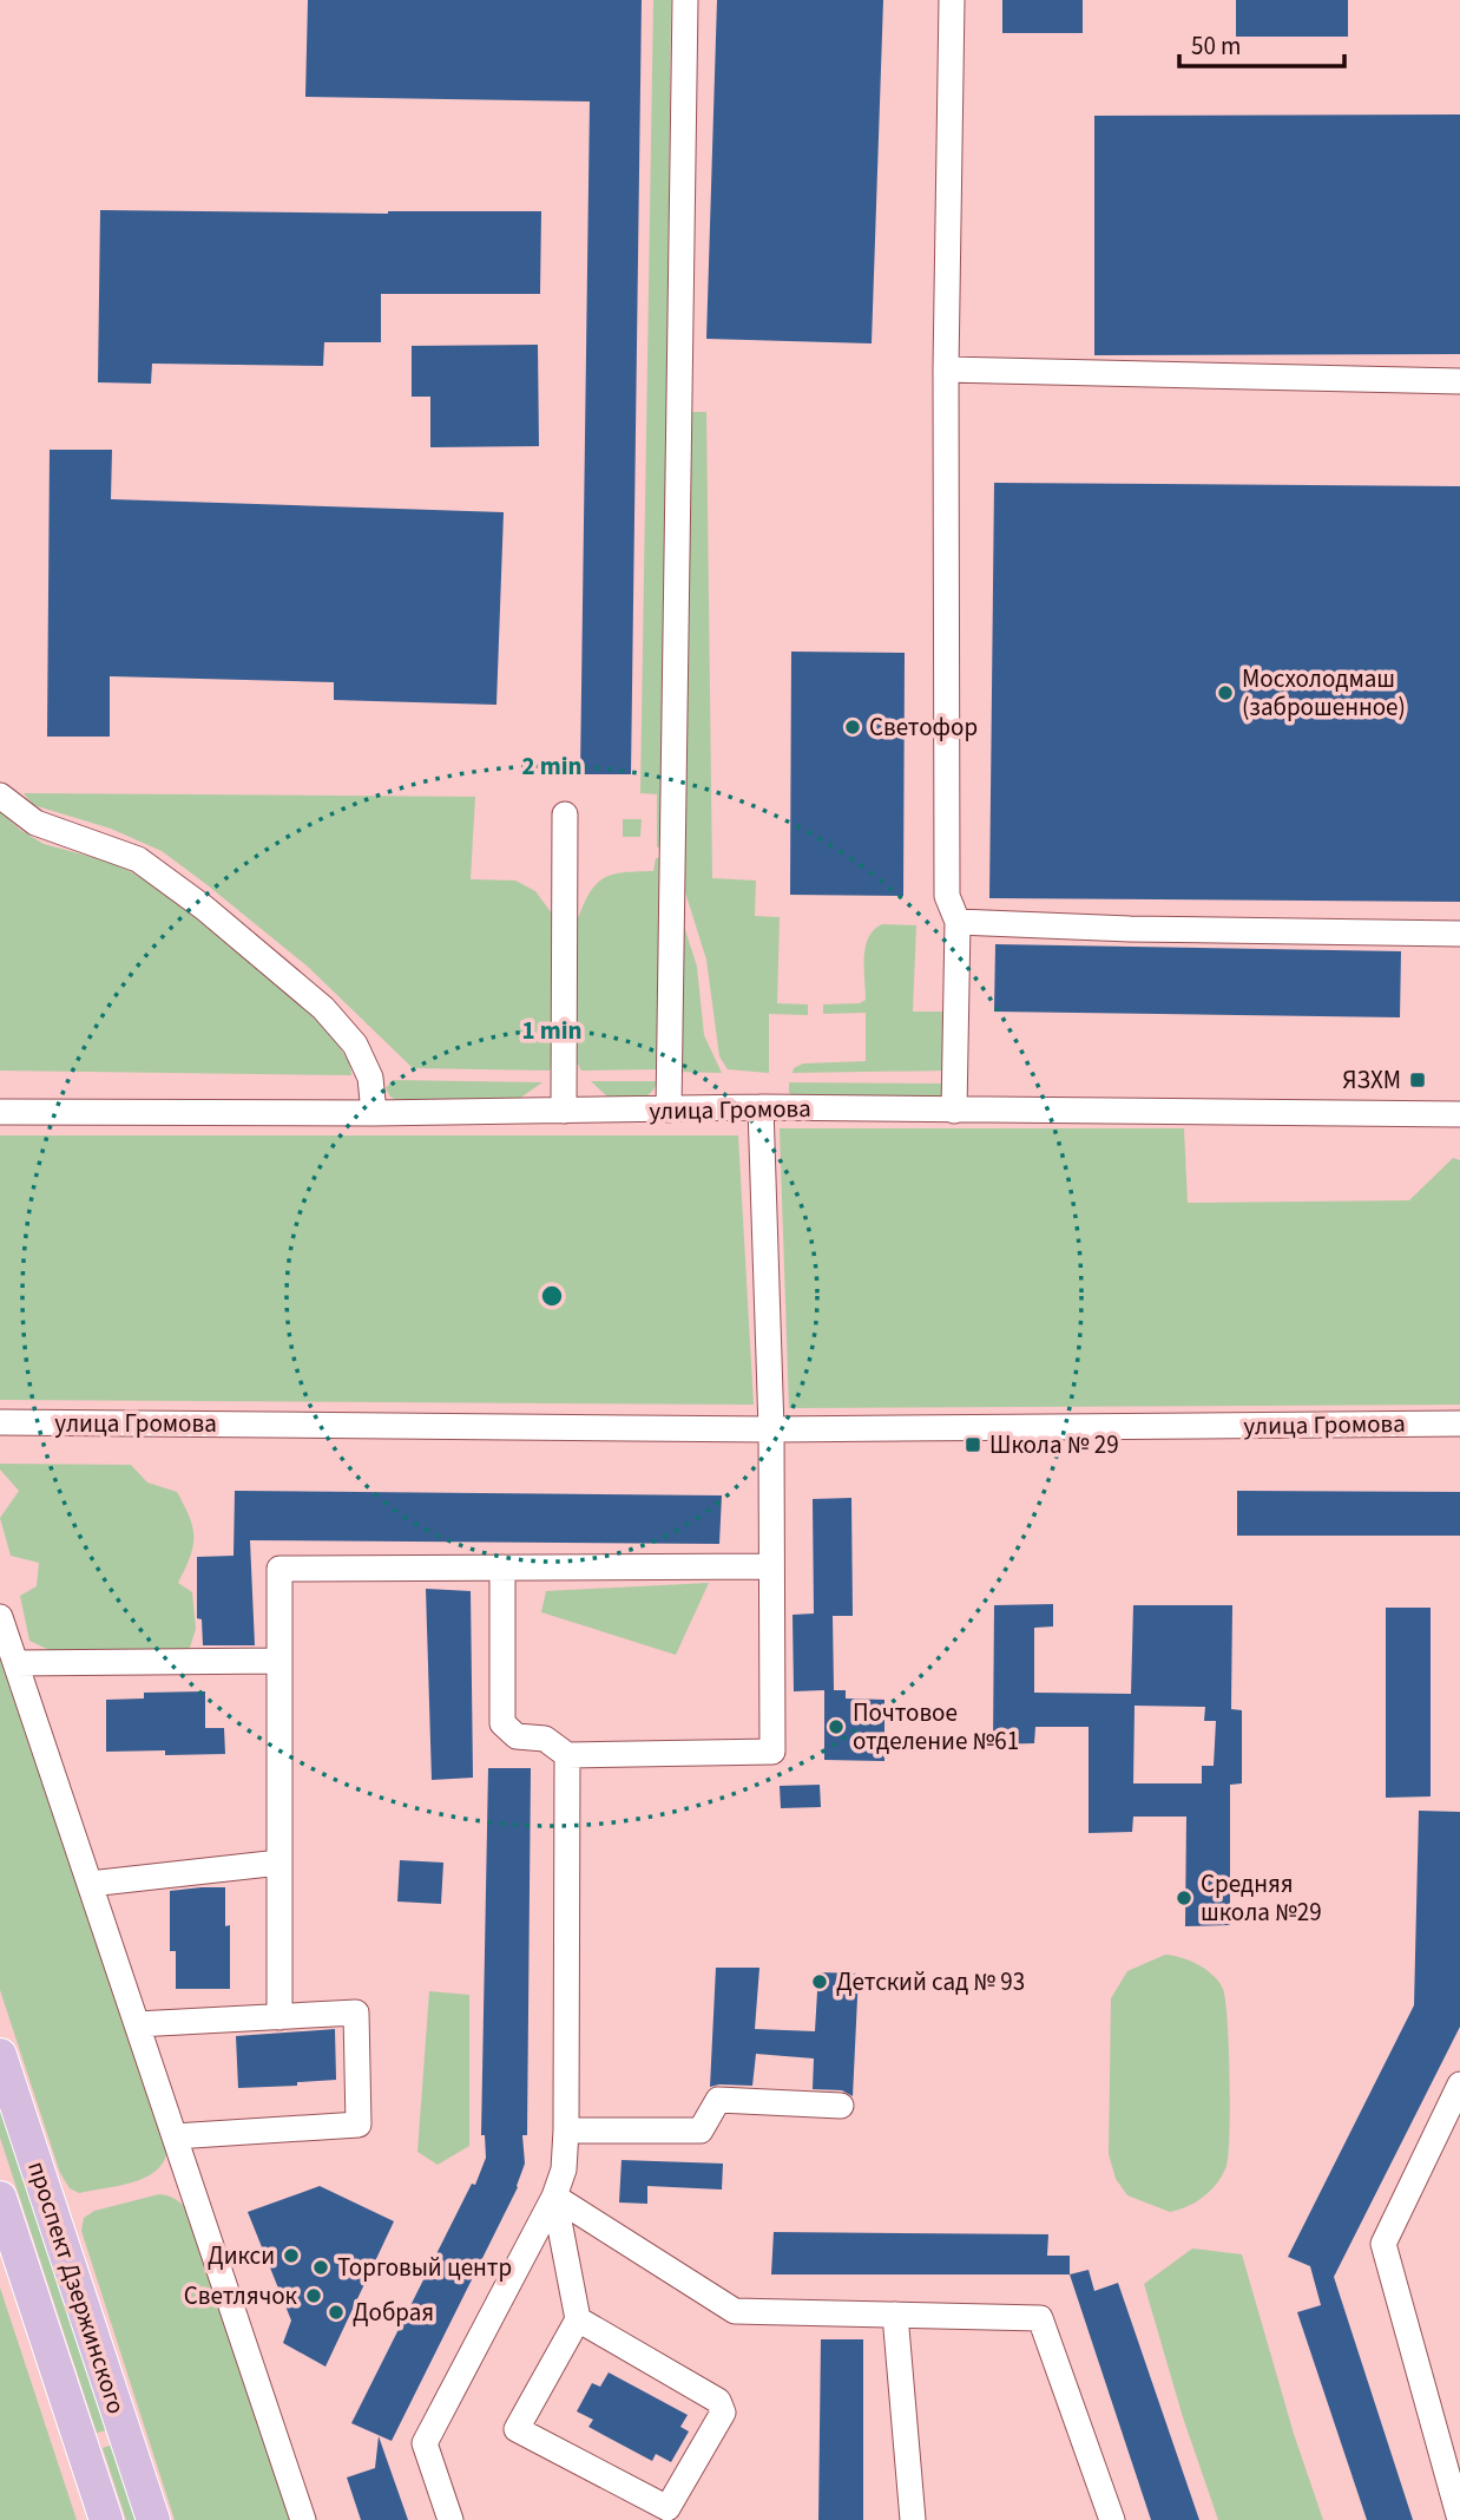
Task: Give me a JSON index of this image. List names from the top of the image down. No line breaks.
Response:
{"streets":{"main road":["проспект Дзержинского"],"street":["улица Громова"]},"places":{"other":["Мосхолодмаш (заброшенное)","Светофор","Почтовое отделение №61","Средняя школа №29","Детский сад № 93","Дикси","Торговый центр","Светлячок","Добрая"],"transit":["ЯЗХМ","Школа № 29"]},"scale_bar":"50 m","rings":["2 min","1 min"]}
